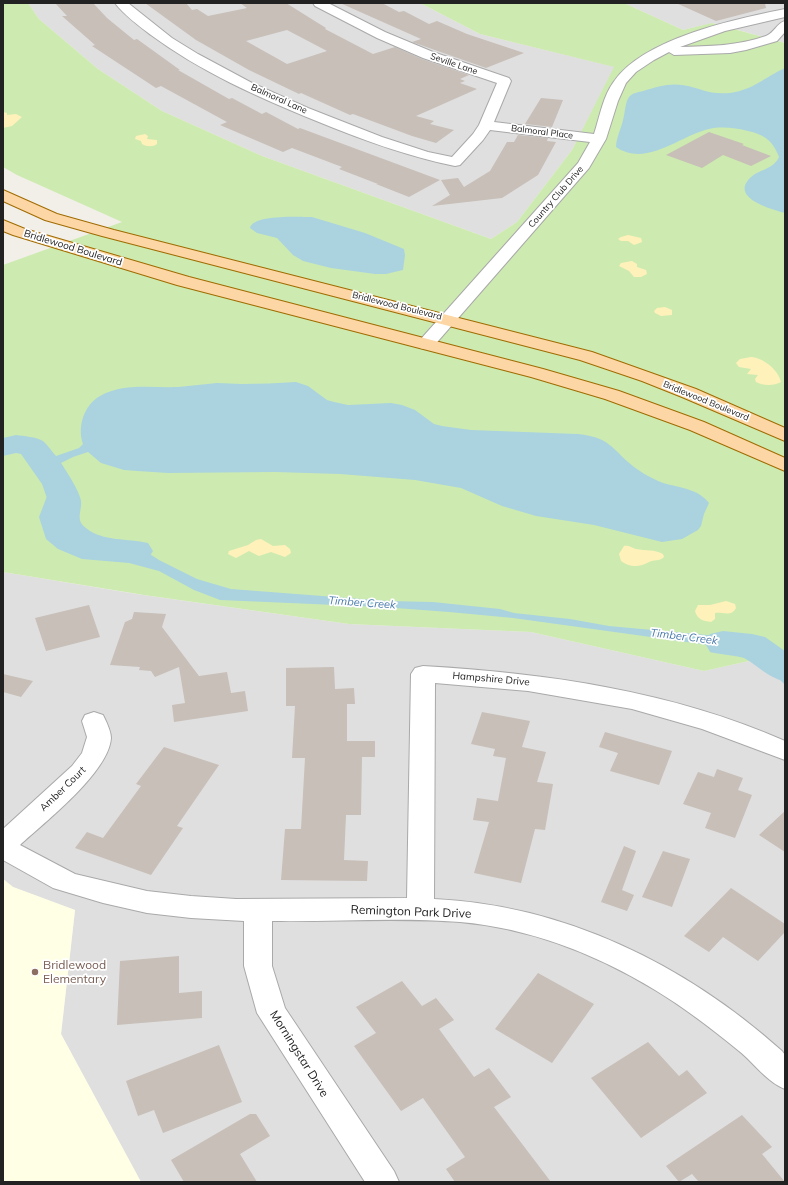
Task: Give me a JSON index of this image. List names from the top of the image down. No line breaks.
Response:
{"streets":{"main road":["Bridlewood Boulevard"],"street":["Seville Lane","Balmoral Lane","Balmoral Place","Country Club Drive","Hampshire Drive","Amber Court","Remington Park Drive","Morningstar Drive"]},"crossings":[["Seville Lane","Balmoral Lane"],["Seville Lane","Balmoral Place"],["Balmoral Place","Country Club Drive"],["Country Club Drive","Bridlewood Boulevard"],["Hampshire Drive","Remington Park Drive"],["Amber Court","Remington Park Drive"],["Remington Park Drive","Morningstar Drive"]],"water":["Timber Creek"],"places":["Bridlewood Elementary"]}
